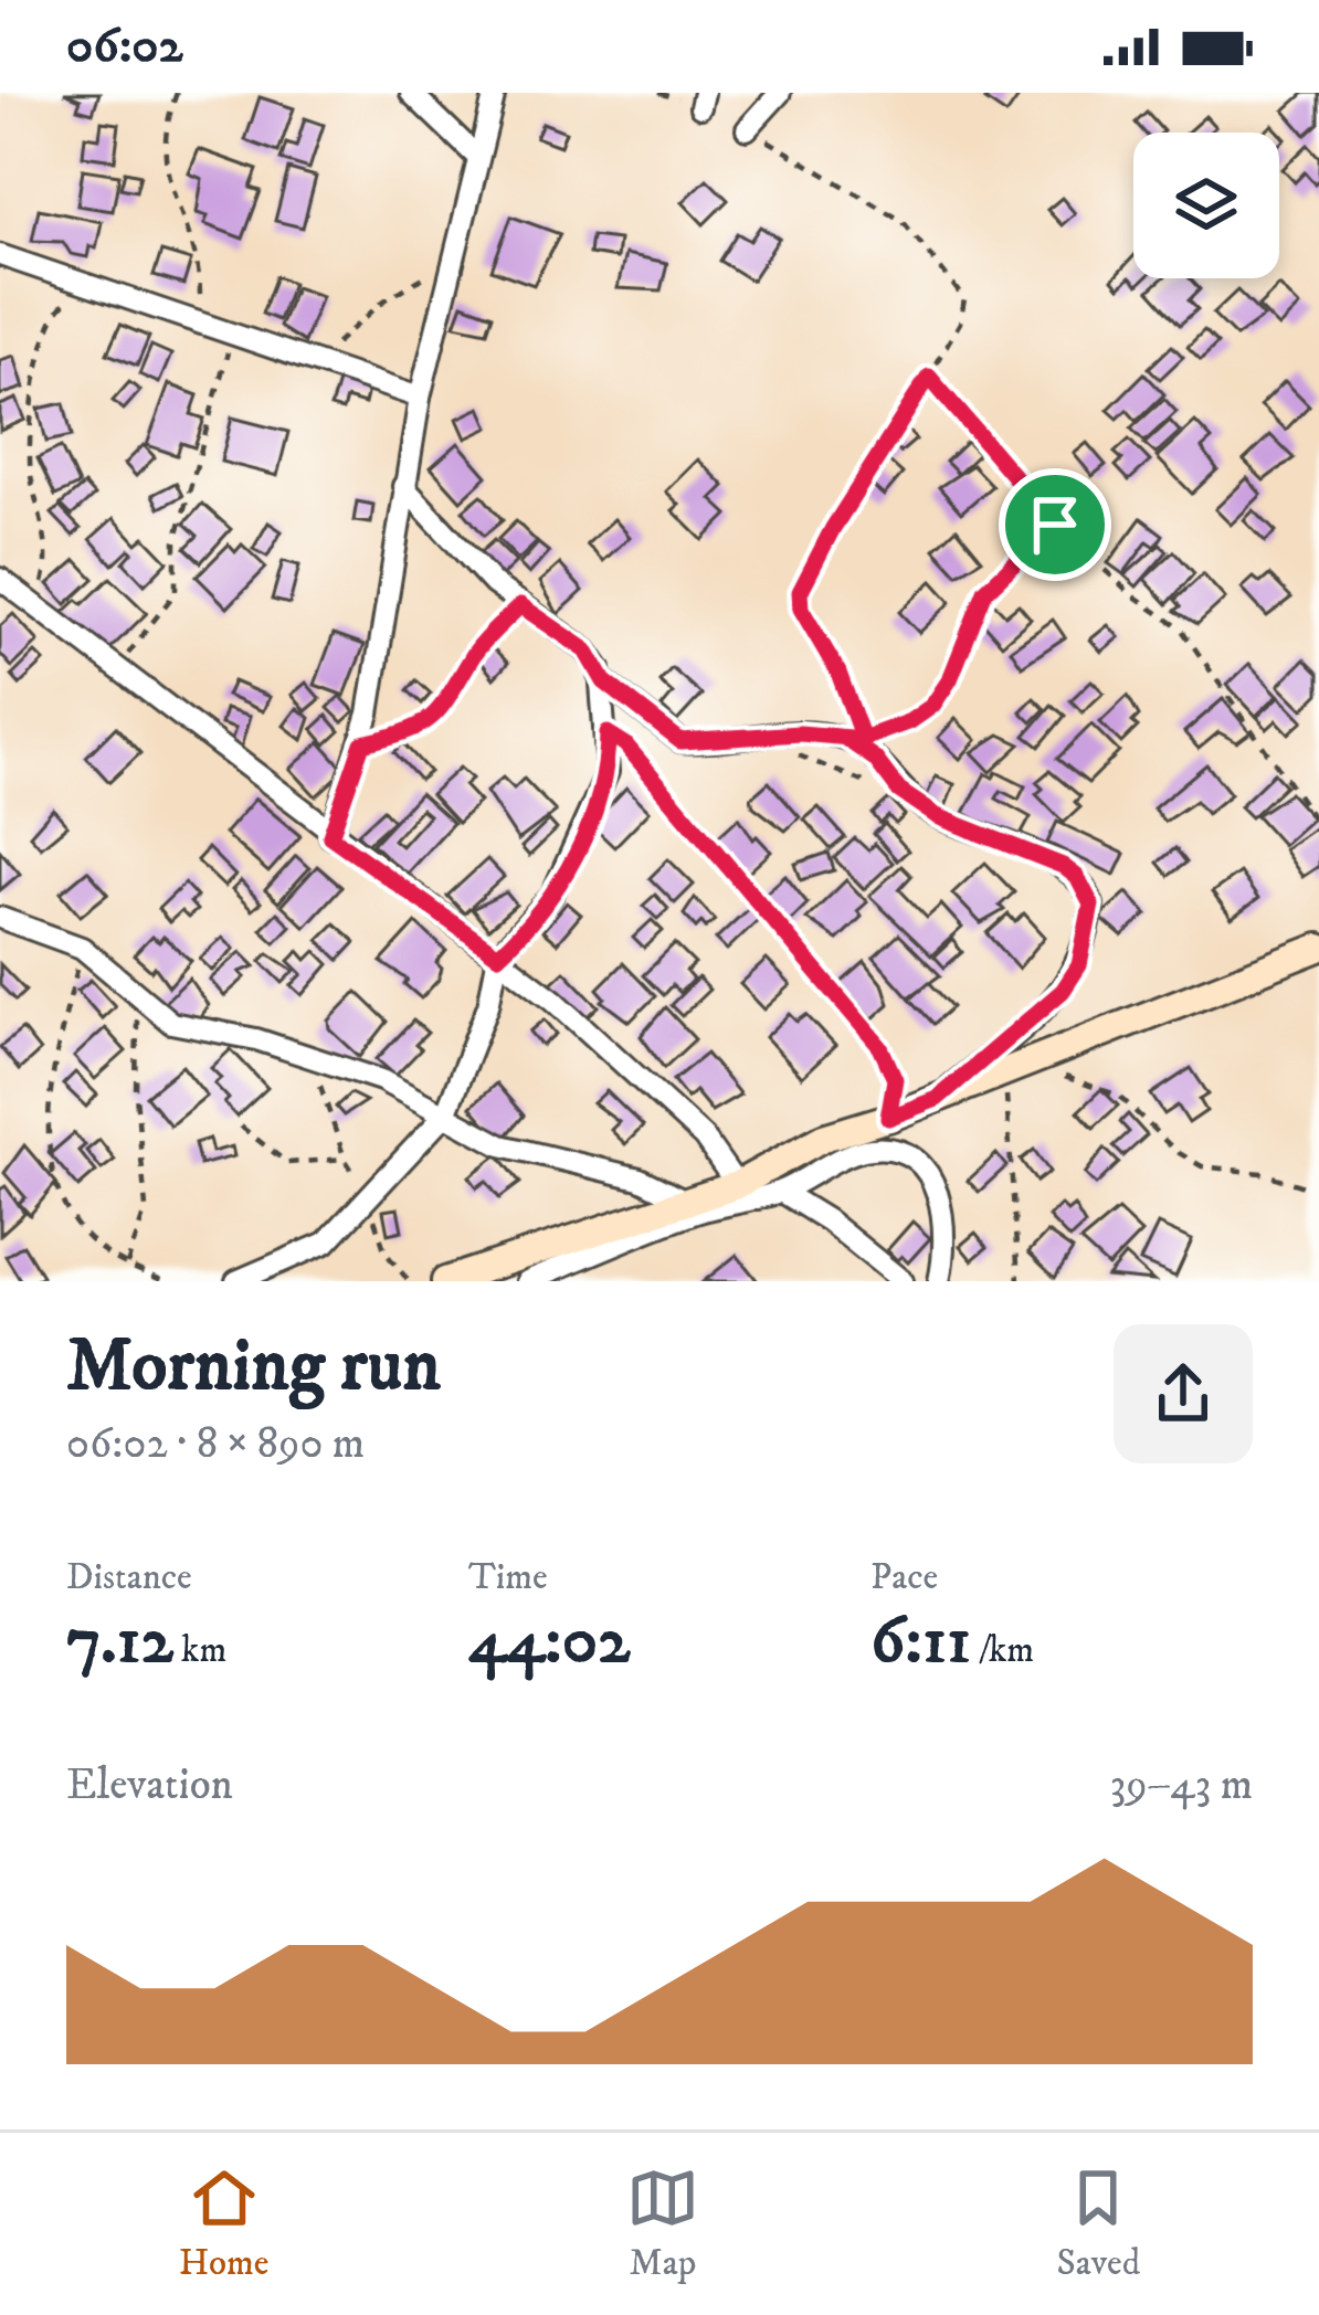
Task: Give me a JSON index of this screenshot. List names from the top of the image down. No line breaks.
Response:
{"page":{"status":"06:02","heading":["Morning run","06:02 · 8 × 890 m"],"stats":[["Distance","7.12 km"],["Time","44:02"],["Pace","6:11 /km"]],"chart":["Elevation","39–43 m"],"tabs":["Home","Map","Saved"]}}
